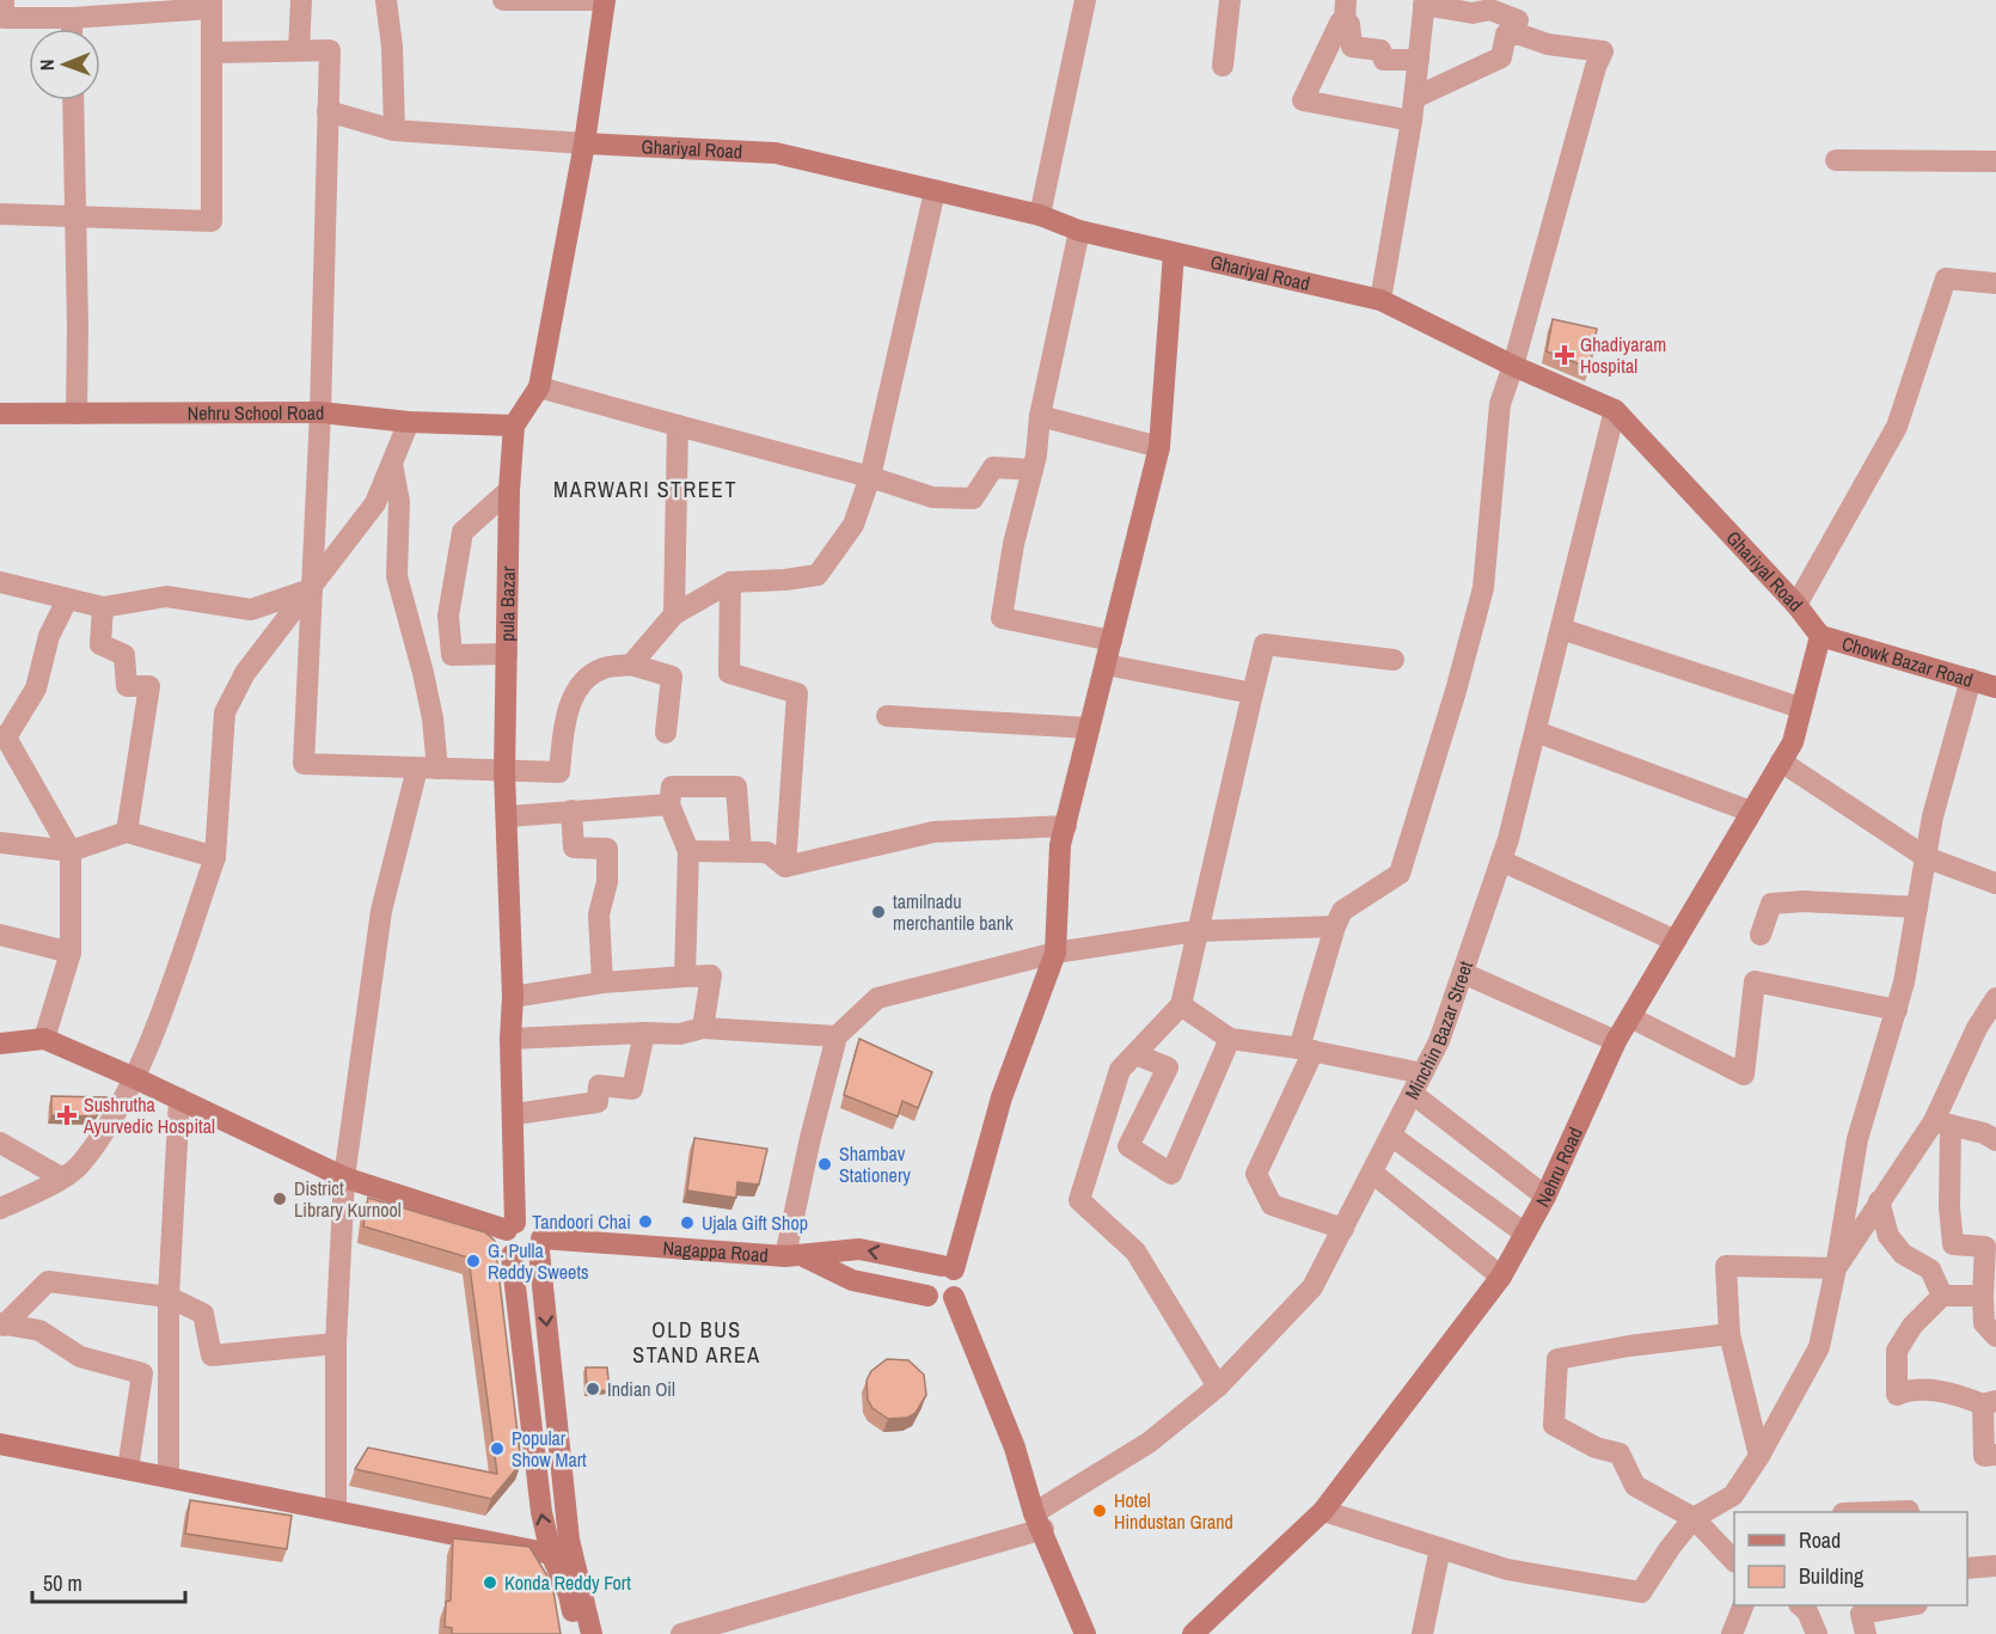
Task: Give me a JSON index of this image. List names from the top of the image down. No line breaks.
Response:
{"streets":{"street":["Ghariyal Road","Nehru School Road","pula Bazar","Chowk Bazar Road","Minchin Bazar Street","Nehru Road","Nagappa Road"]},"crossings":[["Ghariyal Road","pula Bazar"],["Ghariyal Road","Chowk Bazar Road"],["Ghariyal Road","Minchin Bazar Street"],["Ghariyal Road","Nehru Road"],["Nehru School Road","pula Bazar"],["pula Bazar","Nagappa Road"],["Chowk Bazar Road","Nehru Road"]],"districts":["MARWARI STREET","OLD BUS STAND AREA"],"places":{"health":["Ghadiyaram Hospital","Sushrutha Ayurvedic Hospital"],"other":["tamilnadu merchantile bank","Shambav Stationery","District Library Kurnool","Tandoori Chai","Ujala Gift Shop","G. Pulla Reddy Sweets","Indian Oil","Popular Show Mart","Hotel Hindustan Grand","Konda Reddy Fort"]},"legend":["Road","Building"],"scale_bar":"50 m","north":"left"}
